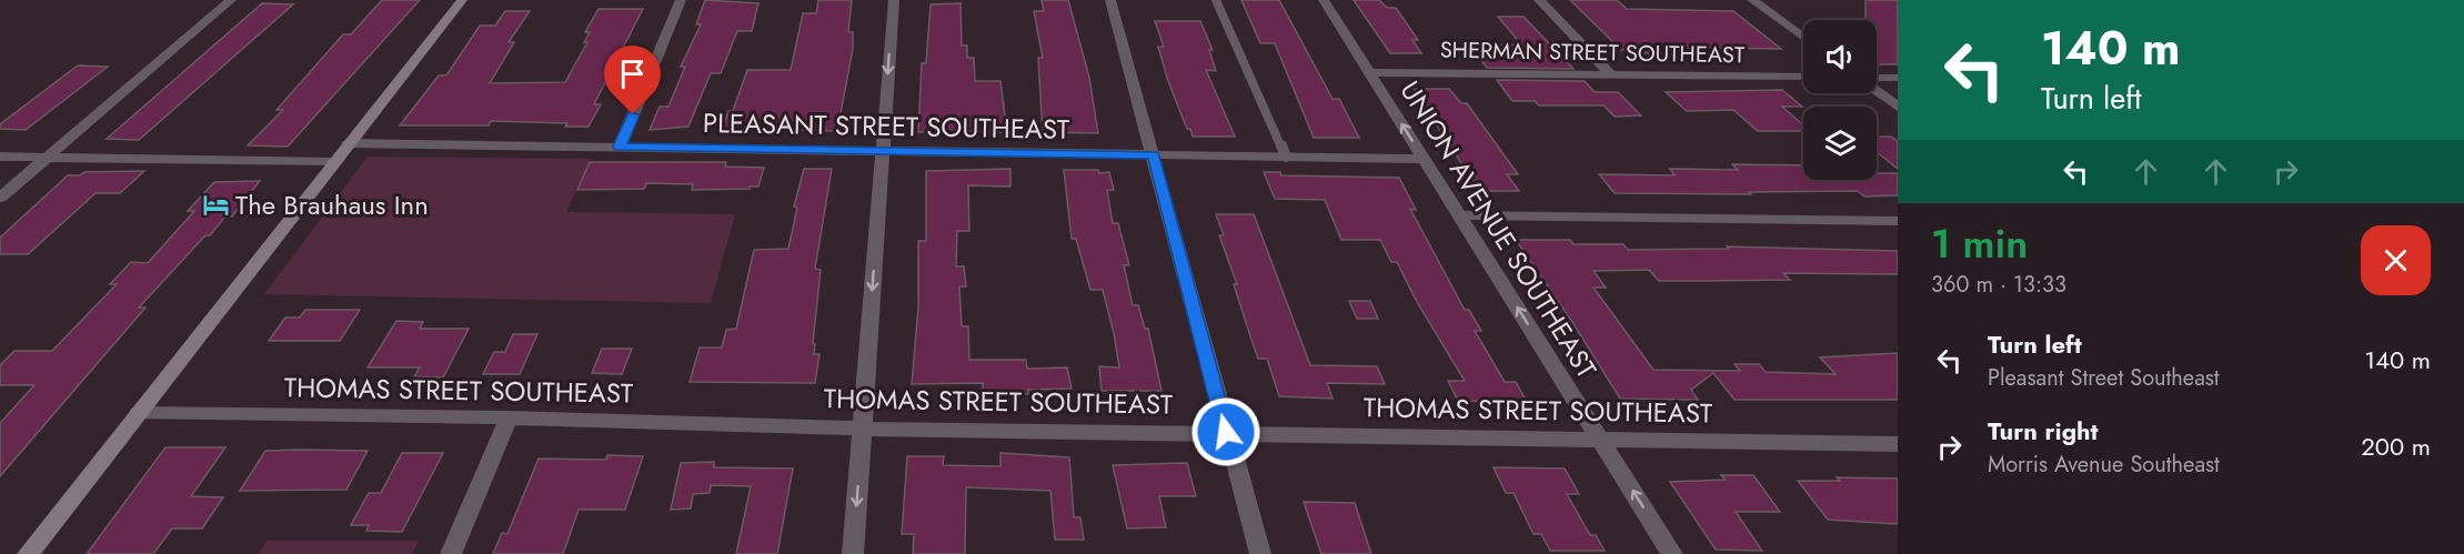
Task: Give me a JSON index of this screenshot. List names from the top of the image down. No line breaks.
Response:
{"streets":{"street":["SHERMAN STREET SOUTHEAST","PLEASANT STREET SOUTHEAST","UNION AVENUE SOUTHEAST","THOMAS STREET SOUTHEAST"]},"crossings":[["SHERMAN STREET SOUTHEAST","UNION AVENUE SOUTHEAST"],["PLEASANT STREET SOUTHEAST","UNION AVENUE SOUTHEAST"],["UNION AVENUE SOUTHEAST","THOMAS STREET SOUTHEAST"]],"one_way":["UNION AVENUE SOUTHEAST"],"places":{"hotel":["The Brauhaus Inn"]},"page":{"turn":["140 m","Turn left"],"heading":["1 min","360 m · 13:33"],"list":[{"name":"Turn left","note":"Pleasant Street Southeast","value":"140 m"},{"name":"Turn right","note":"Morris Avenue Southeast","value":"200 m"}]}}
